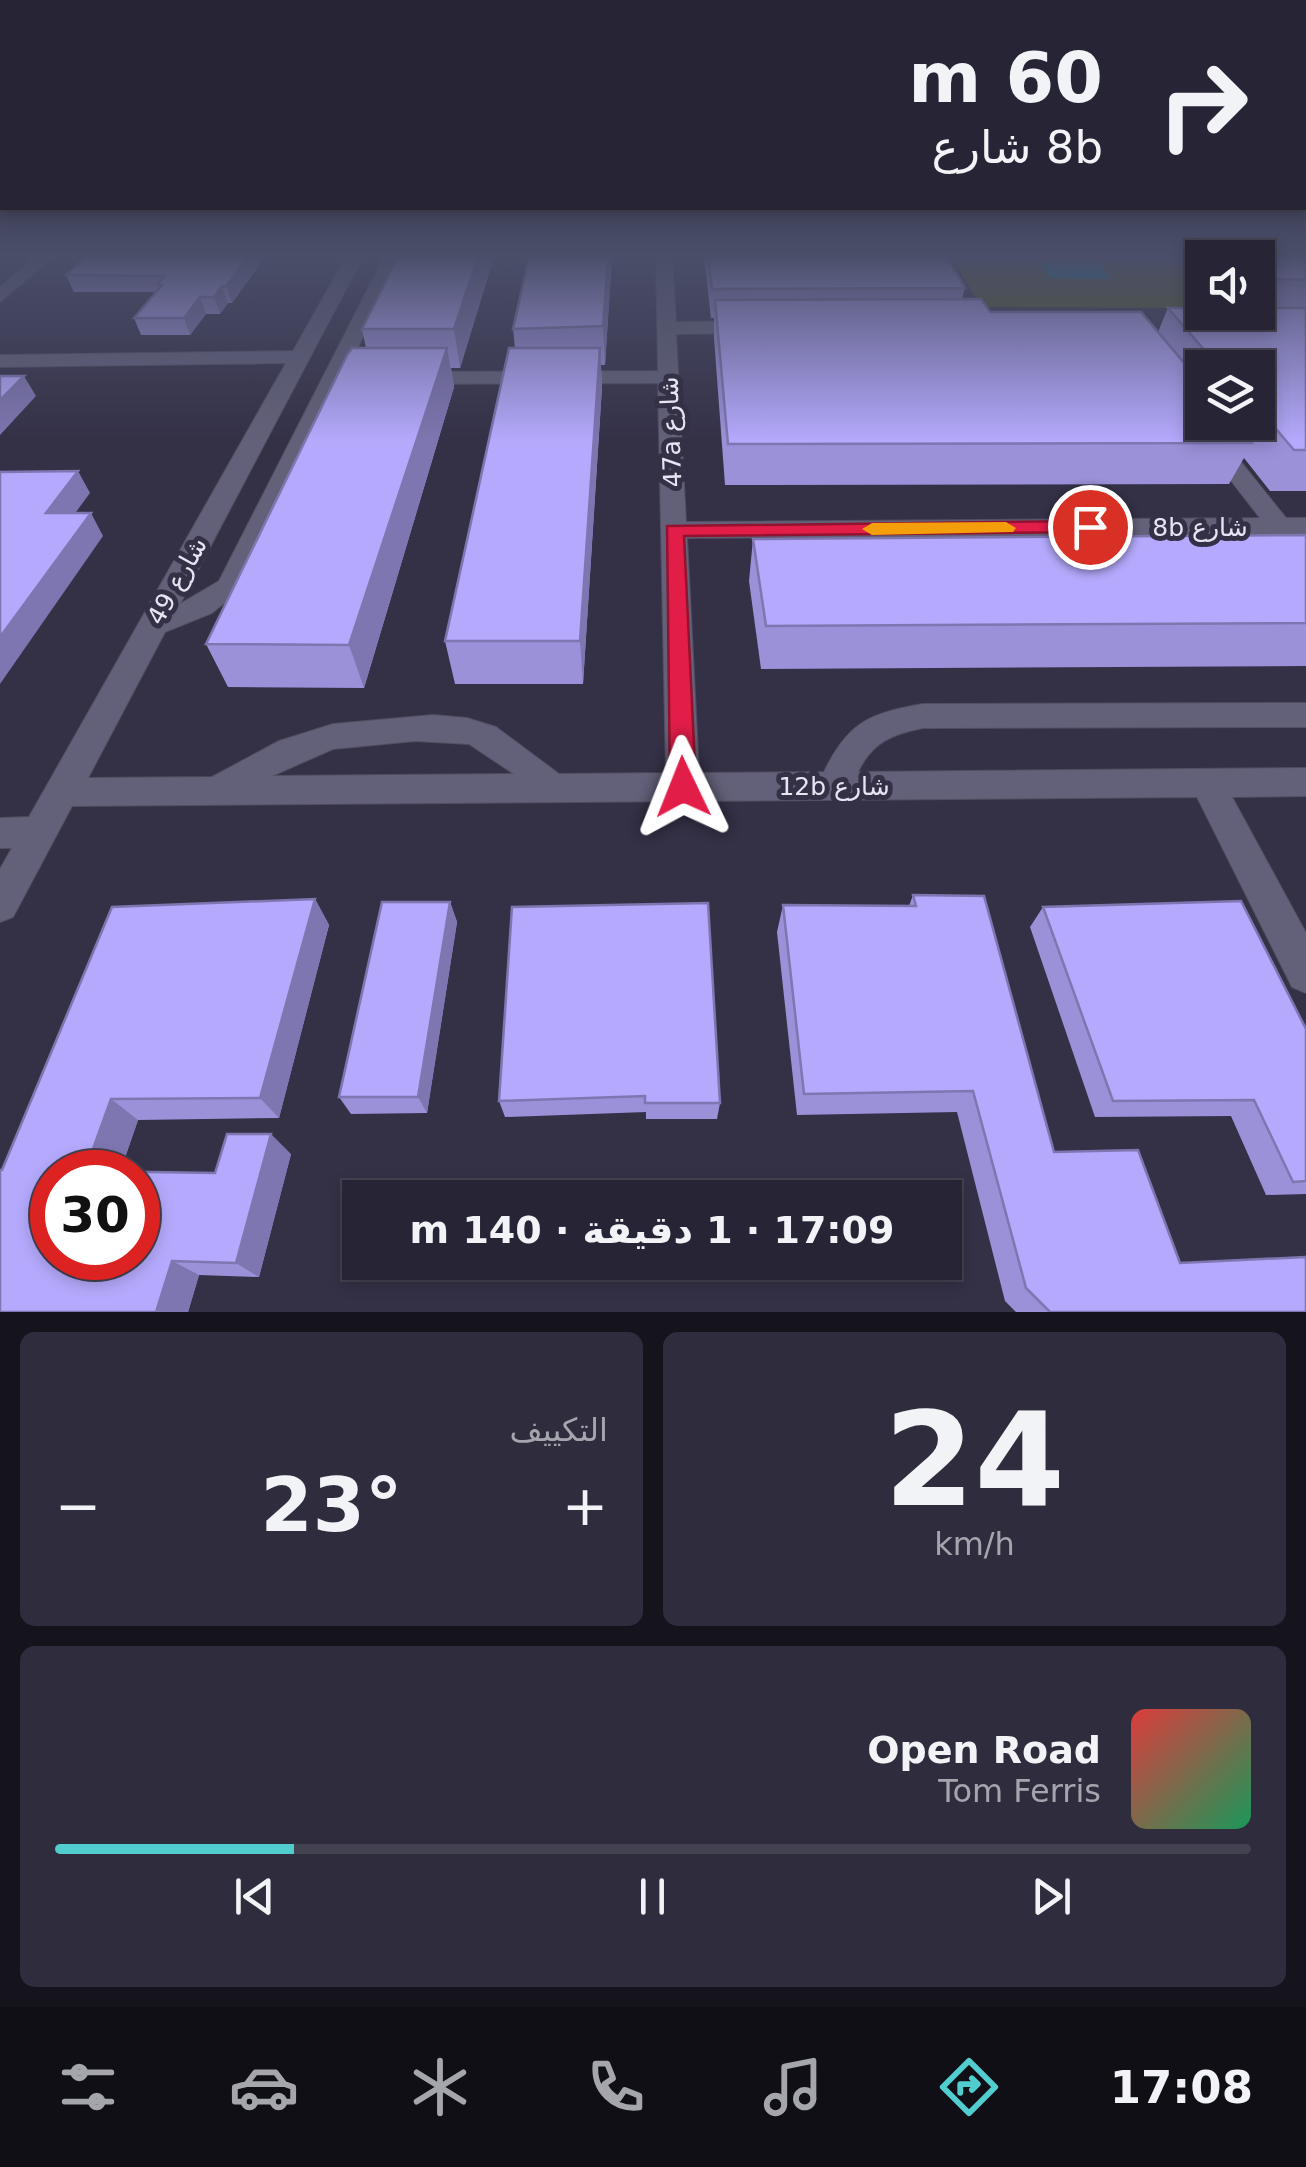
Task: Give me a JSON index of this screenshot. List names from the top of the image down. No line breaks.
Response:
{"streets":{"street":["47a شارع","8b شارع","شارع 49","12b شارع"]},"crossings":[["47a شارع","8b شارع"],["47a شارع","12b شارع"],["شارع 49","12b شارع"]],"page":{"turn":["60 m","8b شارع"],"limit":"30","trip":"17:09 · 1 دقيقة · 140 m","tile":[["24","km/h"],"التكييف"],"heat":["−","23°","+"],"song":["Open Road","Tom Ferris"],"tabs":"17:08"}}
